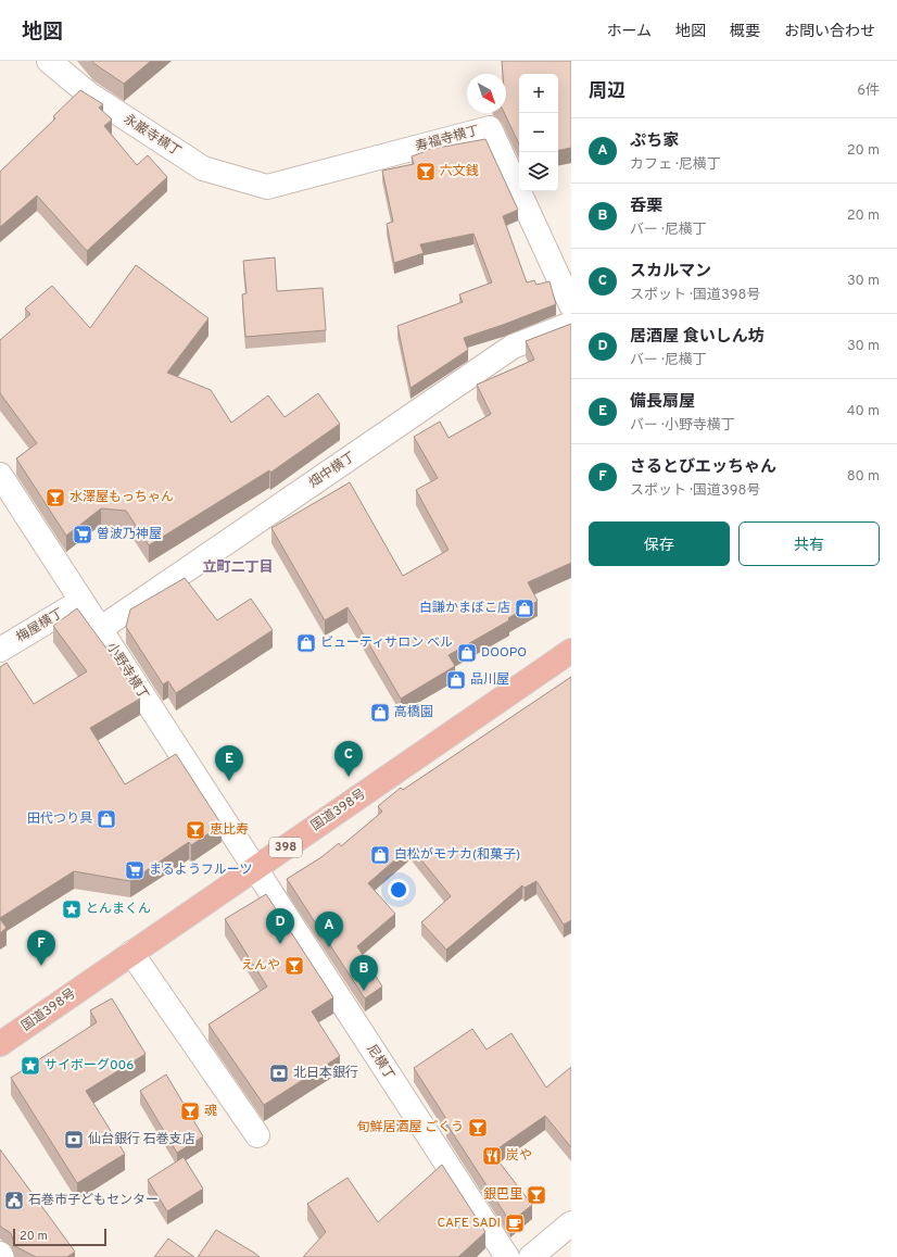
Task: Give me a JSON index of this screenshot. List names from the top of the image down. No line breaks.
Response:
{"streets":{"highway":["国道398号","398"],"street":["永巌寺横丁","寿福寺横丁","畑中横丁","梅屋横丁","小野寺横丁","尼横丁"]},"crossings":[["永巌寺横丁","寿福寺横丁"],["畑中横丁","小野寺横丁"],["梅屋横丁","小野寺横丁"],["小野寺横丁","国道398号"],["小野寺横丁","尼横丁"],["国道398号","尼横丁"]],"districts":["立町二丁目"],"places":{"bar":["六文銭","水澤屋もっちゃん","恵比寿","えんや","魂","旬鮮居酒屋 ごくう","銀巴里"],"supermarket":["曽波乃神屋","まるようフルーツ"],"shop":["白謙かまぼこ店","ビューティサロン ベル","DOOPO","品川屋","高橋園","田代つり具","白松がモナカ(和菓子)"],"place":["とんまくん","サイボーグ006"],"bank":["北日本銀行","仙台銀行 石巻支店"],"restaurant":["炭や"],"public building":["石巻市子どもセンター"],"cafe":["CAFE SADI"]},"scale_bar":"20 m","north":"bottom right","page":{"header":"地図","nav":["ホーム","地図","概要","お問い合わせ"],"heading":["周辺","6件"],"map_buttons":["+","−"],"list":[{"mark":"A","name":"ぷち家","note":"カフェ · 尼横丁","value":"20 m"},{"mark":"B","name":"呑栗","note":"バー · 尼横丁","value":"20 m"},{"mark":"C","name":"スカルマン","note":"スポット · 国道398号","value":"30 m"},{"mark":"D","name":"居酒屋 食いしん坊","note":"バー · 尼横丁","value":"30 m"},{"mark":"E","name":"備長扇屋","note":"バー · 小野寺横丁","value":"40 m"},{"mark":"F","name":"さるとびエッちゃん","note":"スポット · 国道398号","value":"80 m"}],"buttons":["保存","共有"],"pins":["C","E","D","A","F","B"],"scale":"20 m"}}
